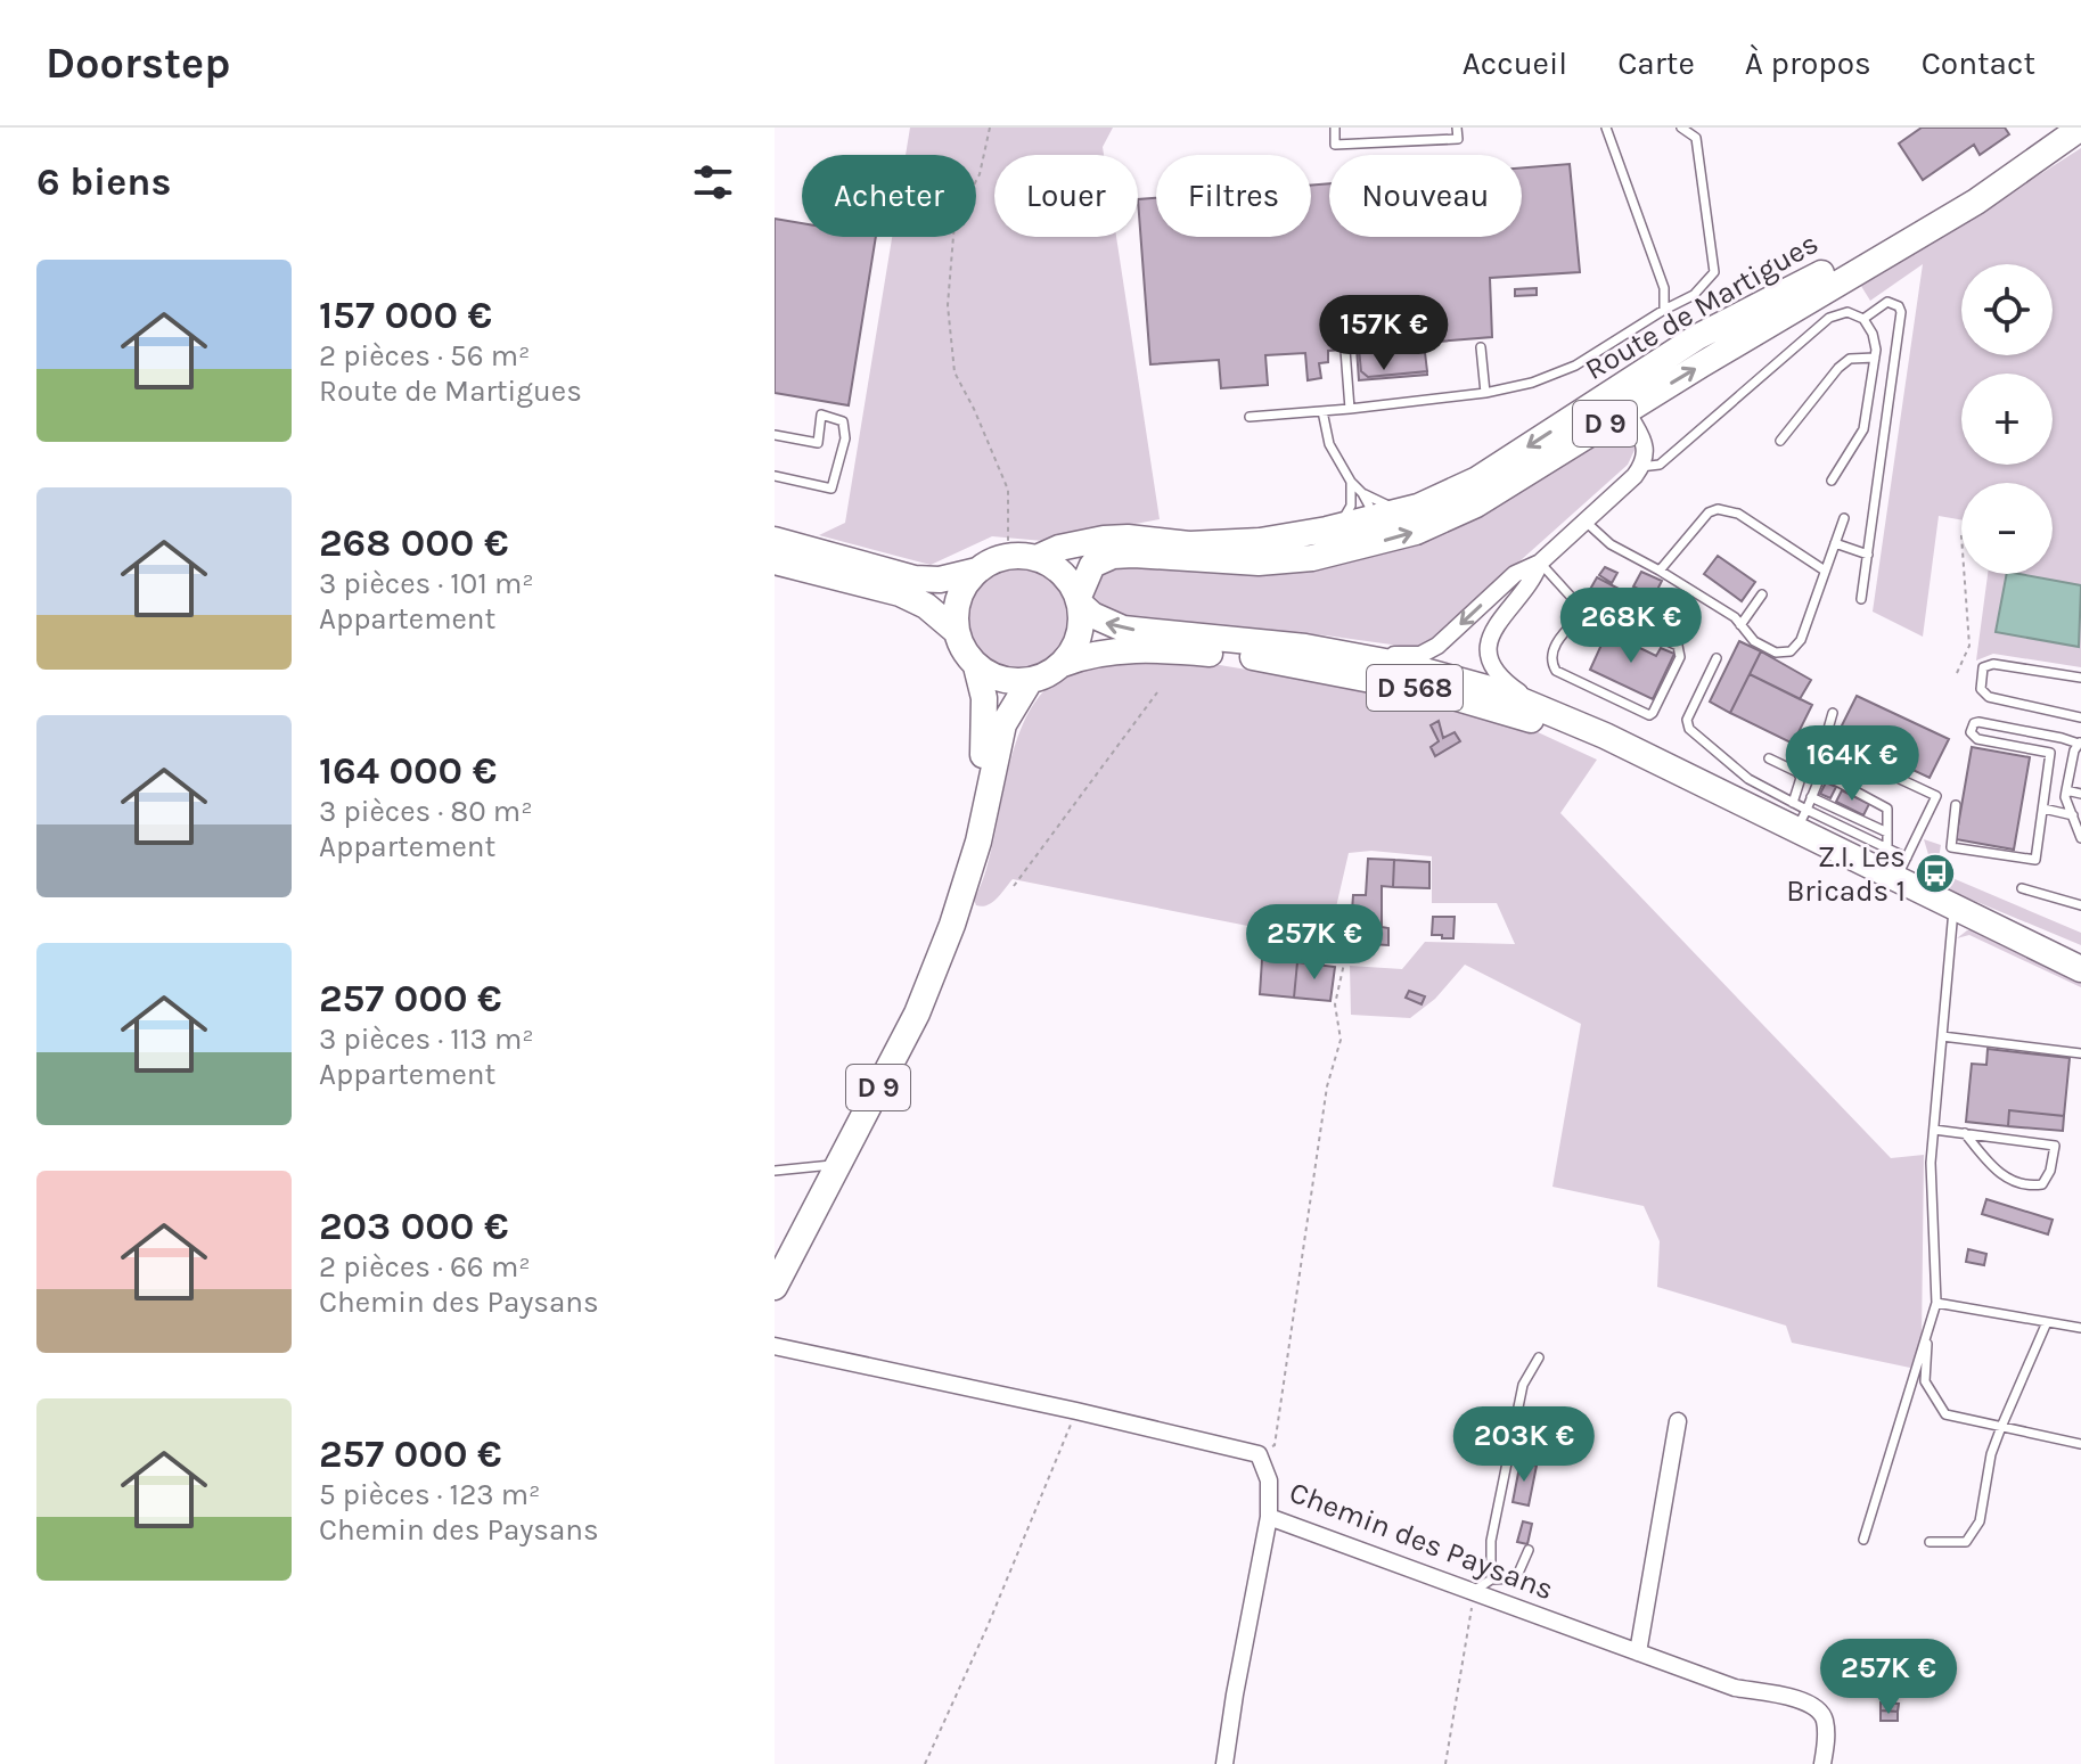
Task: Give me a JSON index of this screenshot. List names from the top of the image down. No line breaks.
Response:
{"streets":{"main road":["Route de Martigues","D 9","D 568"],"street":["Chemin des Paysans"]},"crossings":[["Route de Martigues","D 9"],["Route de Martigues","D 568"],["D 9","D 568"]],"places":{"bus stop":["Z.I. Les Bricads 1"]},"page":{"header":"Doorstep","nav":["Accueil","Carte","À propos","Contact"],"heading":"6 biens","chip":["Acheter","Louer","Filtres","Nouveau"],"list":[{"name":"157 000 €","note":"2 pièces · 56 m² · Route de Martigues"},{"name":"268 000 €","note":"3 pièces · 101 m² · Appartement"},{"name":"164 000 €","note":"3 pièces · 80 m² · Appartement"},{"name":"257 000 €","note":"3 pièces · 113 m² · Appartement"},{"name":"203 000 €","note":"2 pièces · 66 m² · Chemin des Paysans"},{"name":"257 000 €","note":"5 pièces · 123 m² · Chemin des Paysans"}],"map_buttons":["+","−"],"price":["157K €","268K €","164K €","257K €","203K €","257K €"]}}
